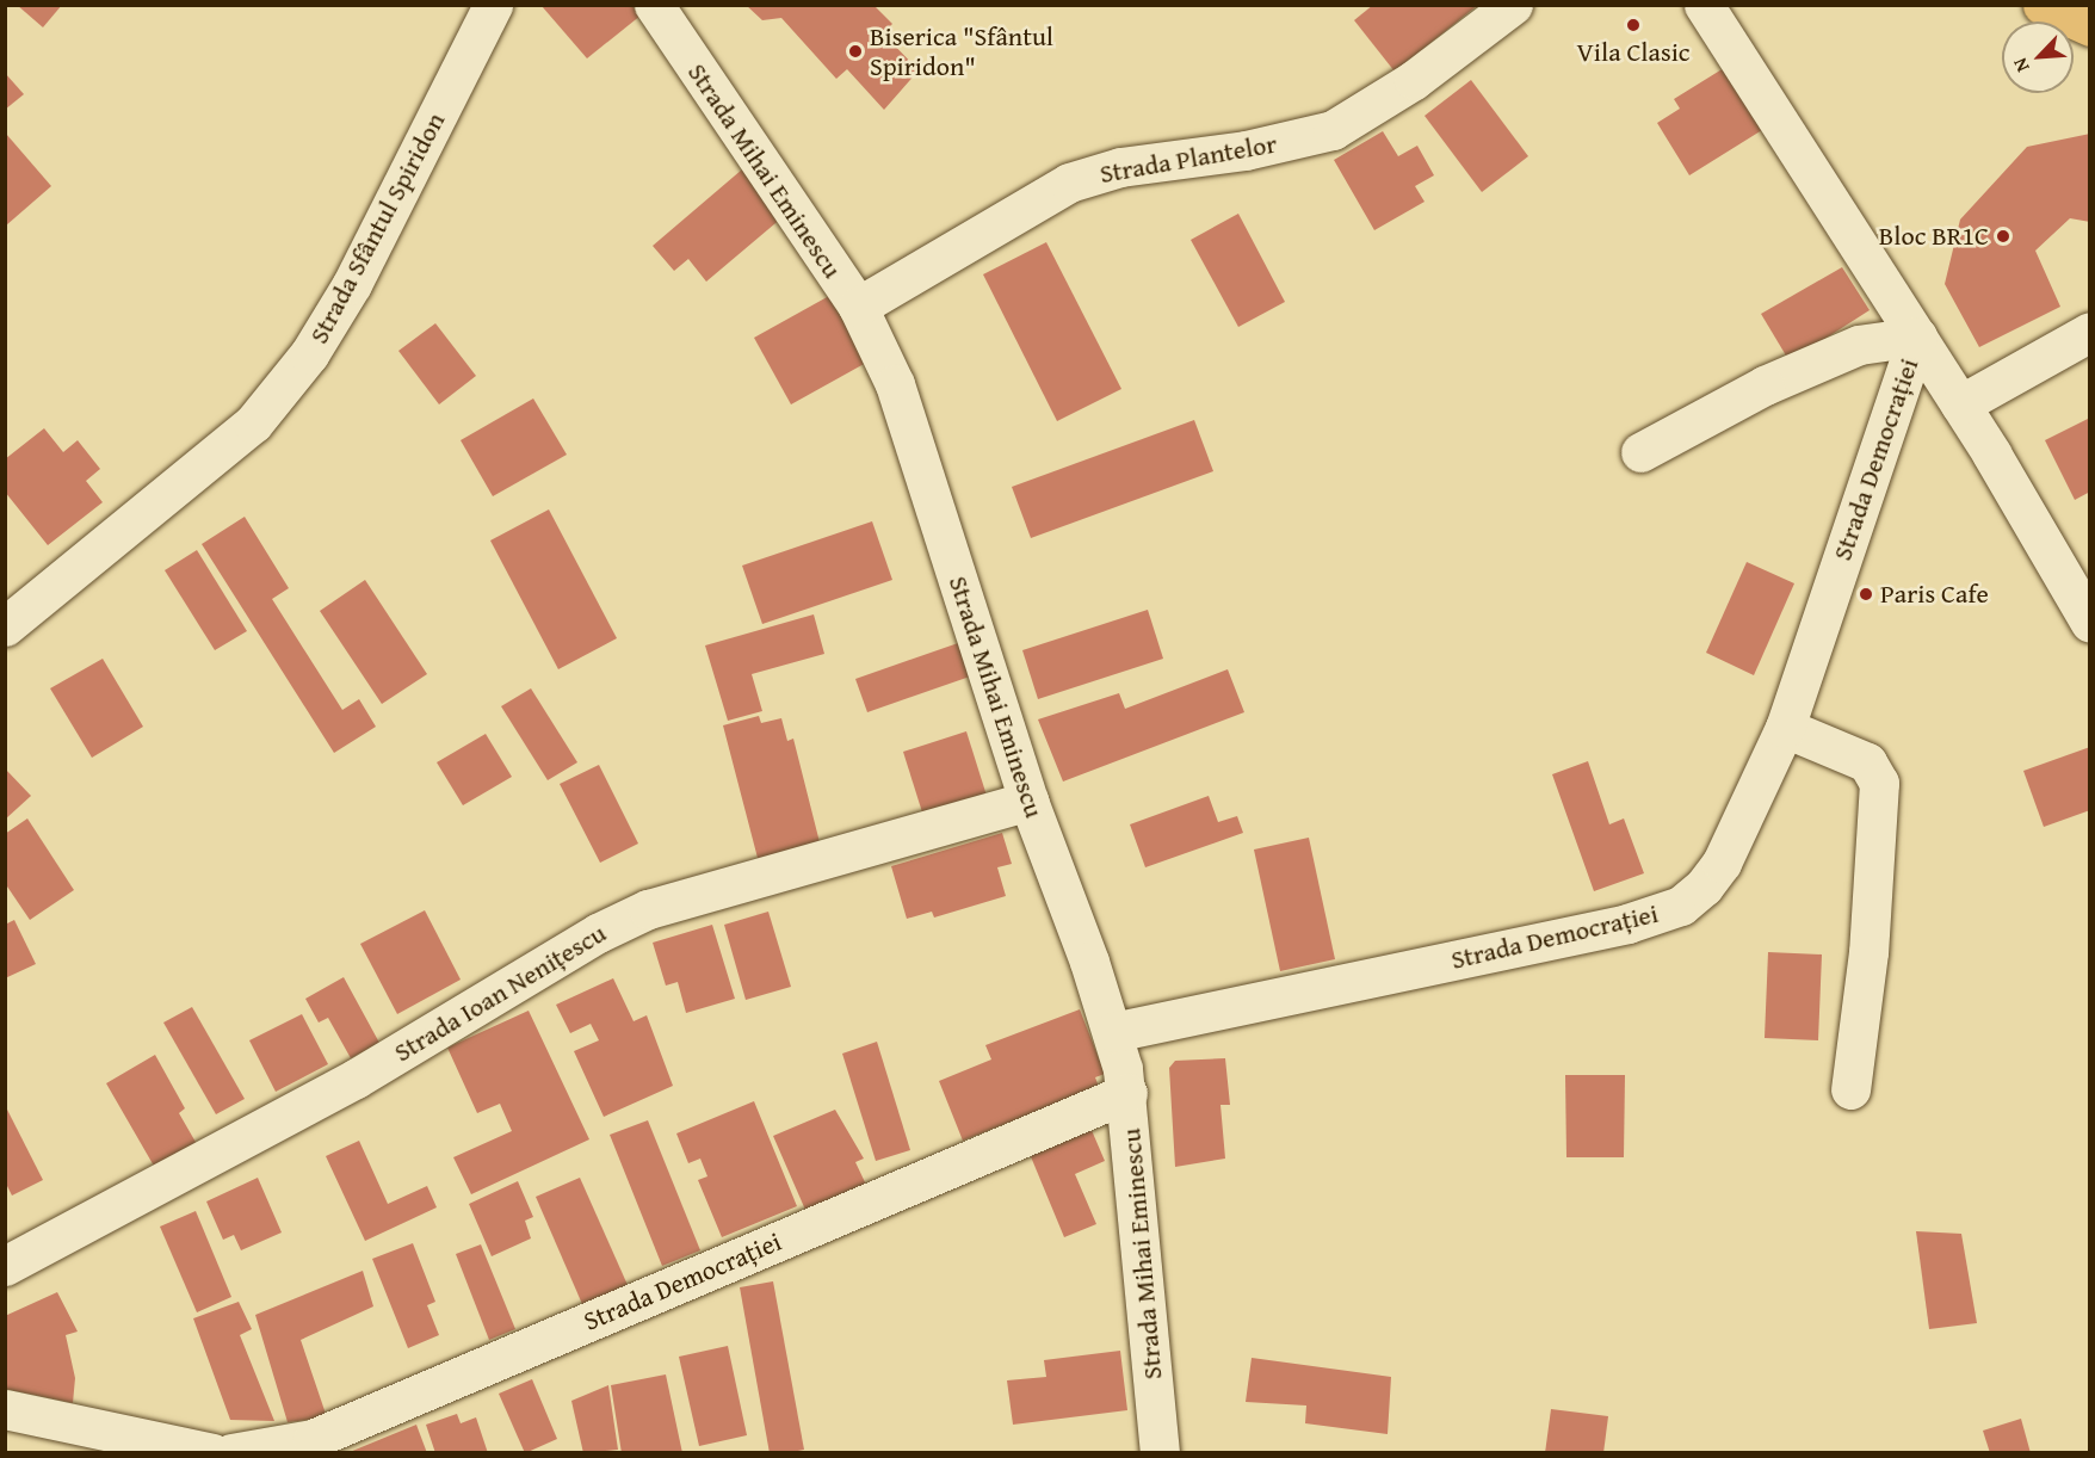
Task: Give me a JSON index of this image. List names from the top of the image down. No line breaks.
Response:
{"streets":{"street":["Strada Plantelor","Strada Mihai Eminescu","Strada Sfântul Spiridon","Strada Democrației","Strada Ioan Nenițescu"]},"crossings":[["Strada Plantelor","Strada Mihai Eminescu"],["Strada Mihai Eminescu","Strada Democrației"],["Strada Mihai Eminescu","Strada Ioan Nenițescu"]],"places":["Vila Clasic","Biserica \"Sfântul Spiridon\"","Bloc BR1C","Paris Cafe"],"north":"bottom left"}
